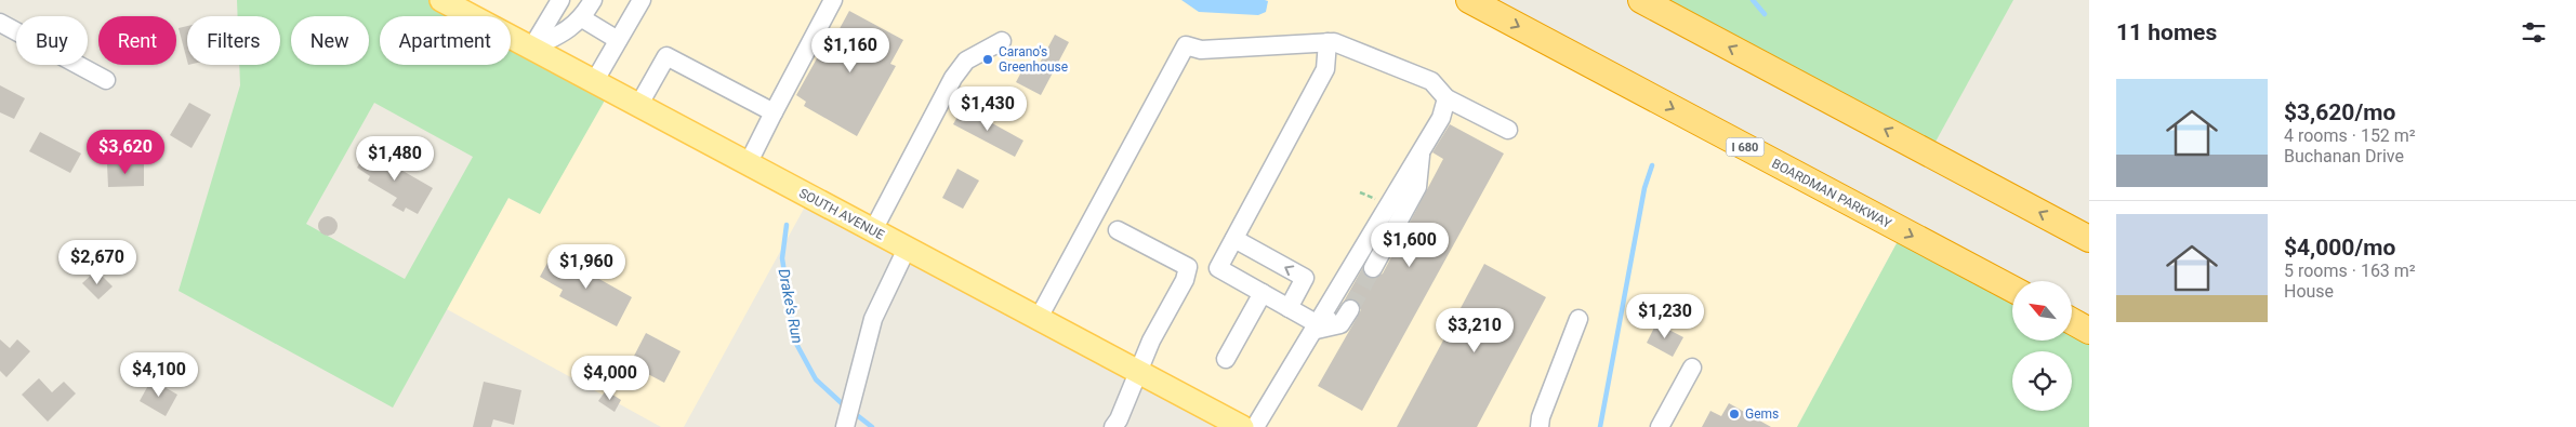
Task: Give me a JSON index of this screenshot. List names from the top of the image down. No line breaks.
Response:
{"streets":{"highway":["I 680","BOARDMAN PARKWAY"],"main road":["SOUTH AVENUE"]},"water":["Drake's Run"],"places":["Carano's Greenhouse","Gems"],"north":"top left","page":{"heading":"11 homes","chip":["Buy","Rent","Filters","New","Apartment"],"price":["$1,160","$1,430","$3,620","$1,480","$1,600","$2,670","$1,960","$1,230","$3,210","$4,100","$4,000"],"list":[{"name":"$3,620/mo","note":"4 rooms · 152 m² · Buchanan Drive"},{"name":"$4,000/mo","note":"5 rooms · 163 m² · House"}]}}
